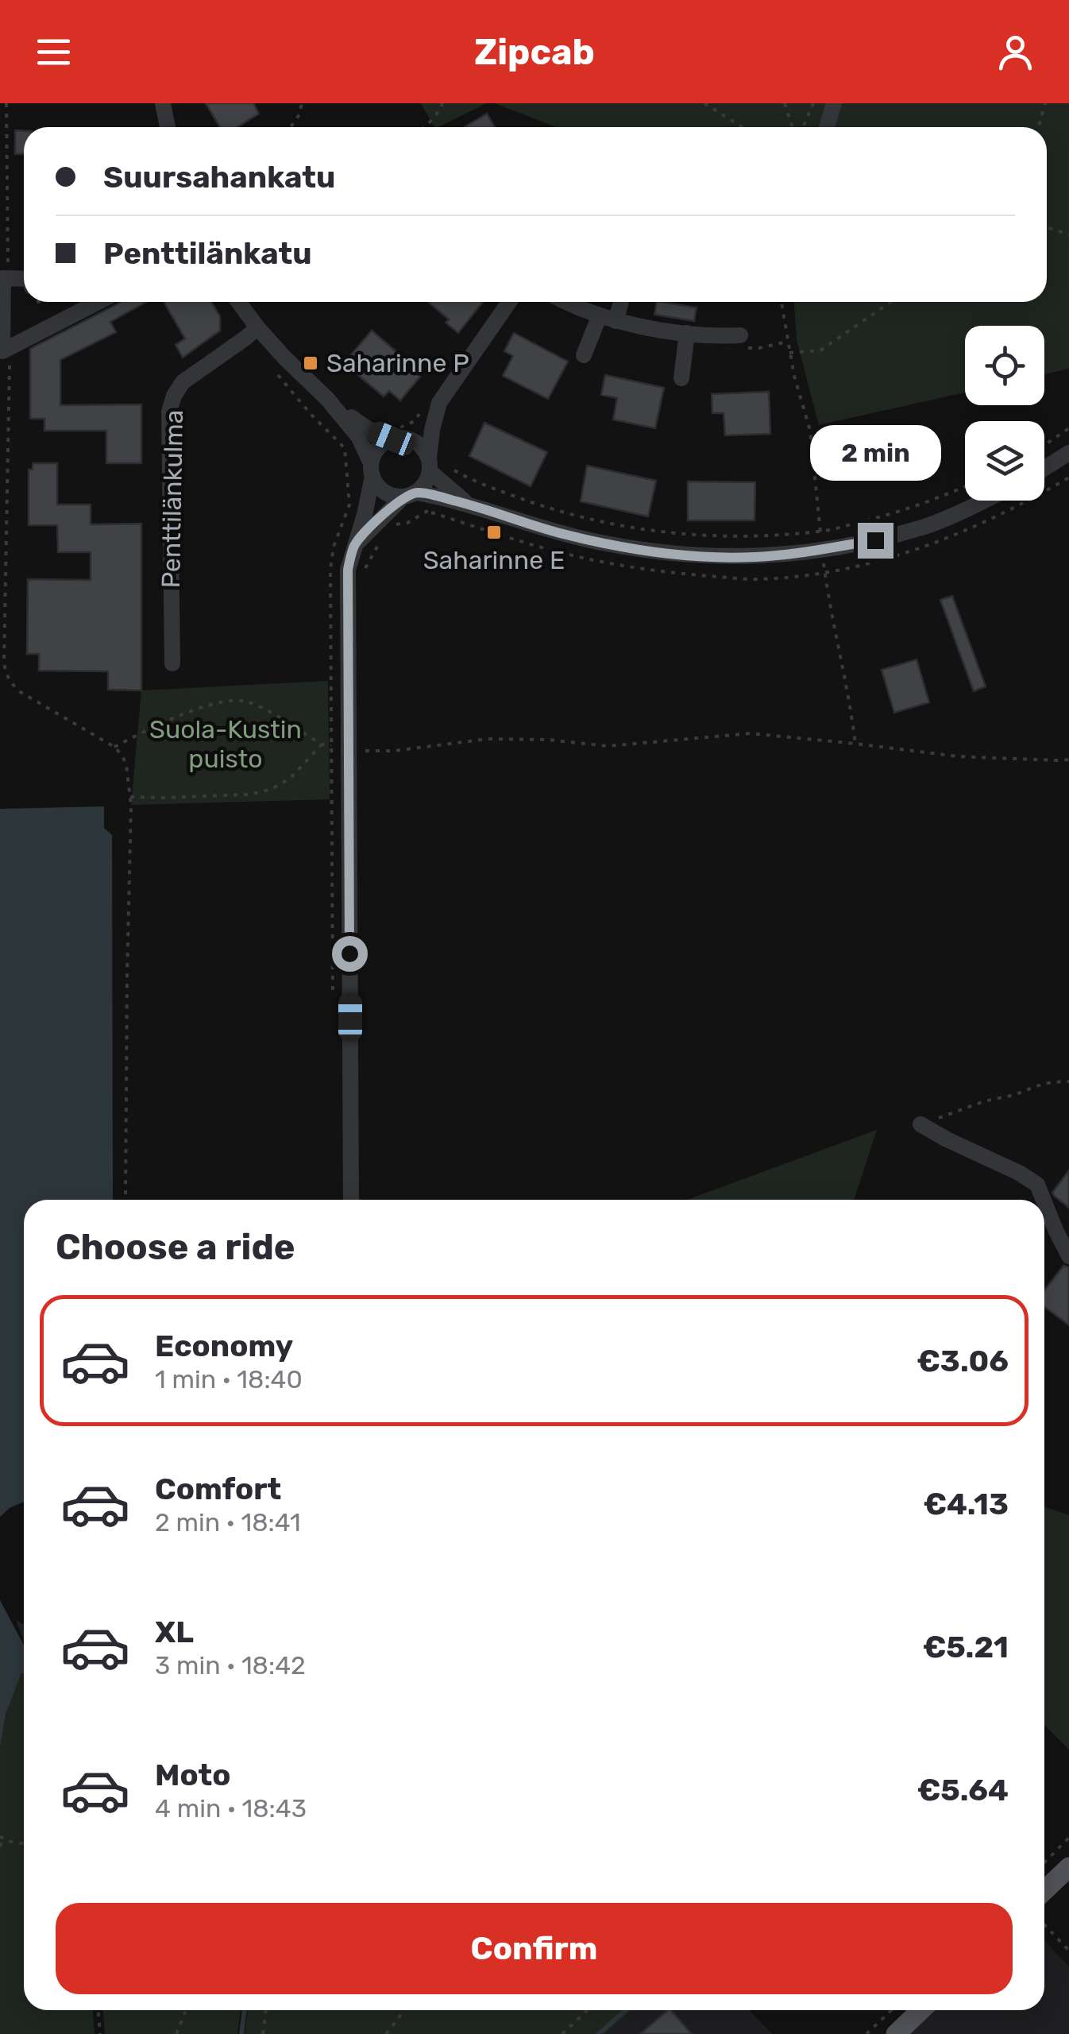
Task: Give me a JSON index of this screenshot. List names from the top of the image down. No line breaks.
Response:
{"streets":{"street":["Penttilänkulma"]},"parks":["Suola-Kustin puisto"],"places":{"transit":["Saharinne P","Saharinne E"]},"page":{"header":"Zipcab","banner":["Suursahankatu","Penttilänkatu"],"bubble":"2 min","heading":"Choose a ride","list":[{"name":"Economy","note":"1 min · 18:40","value":"€3.06"},{"name":"Comfort","note":"2 min · 18:41","value":"€4.13"},{"name":"XL","note":"3 min · 18:42","value":"€5.21"},{"name":"Moto","note":"4 min · 18:43","value":"€5.64"}],"buttons":"Confirm"}}
